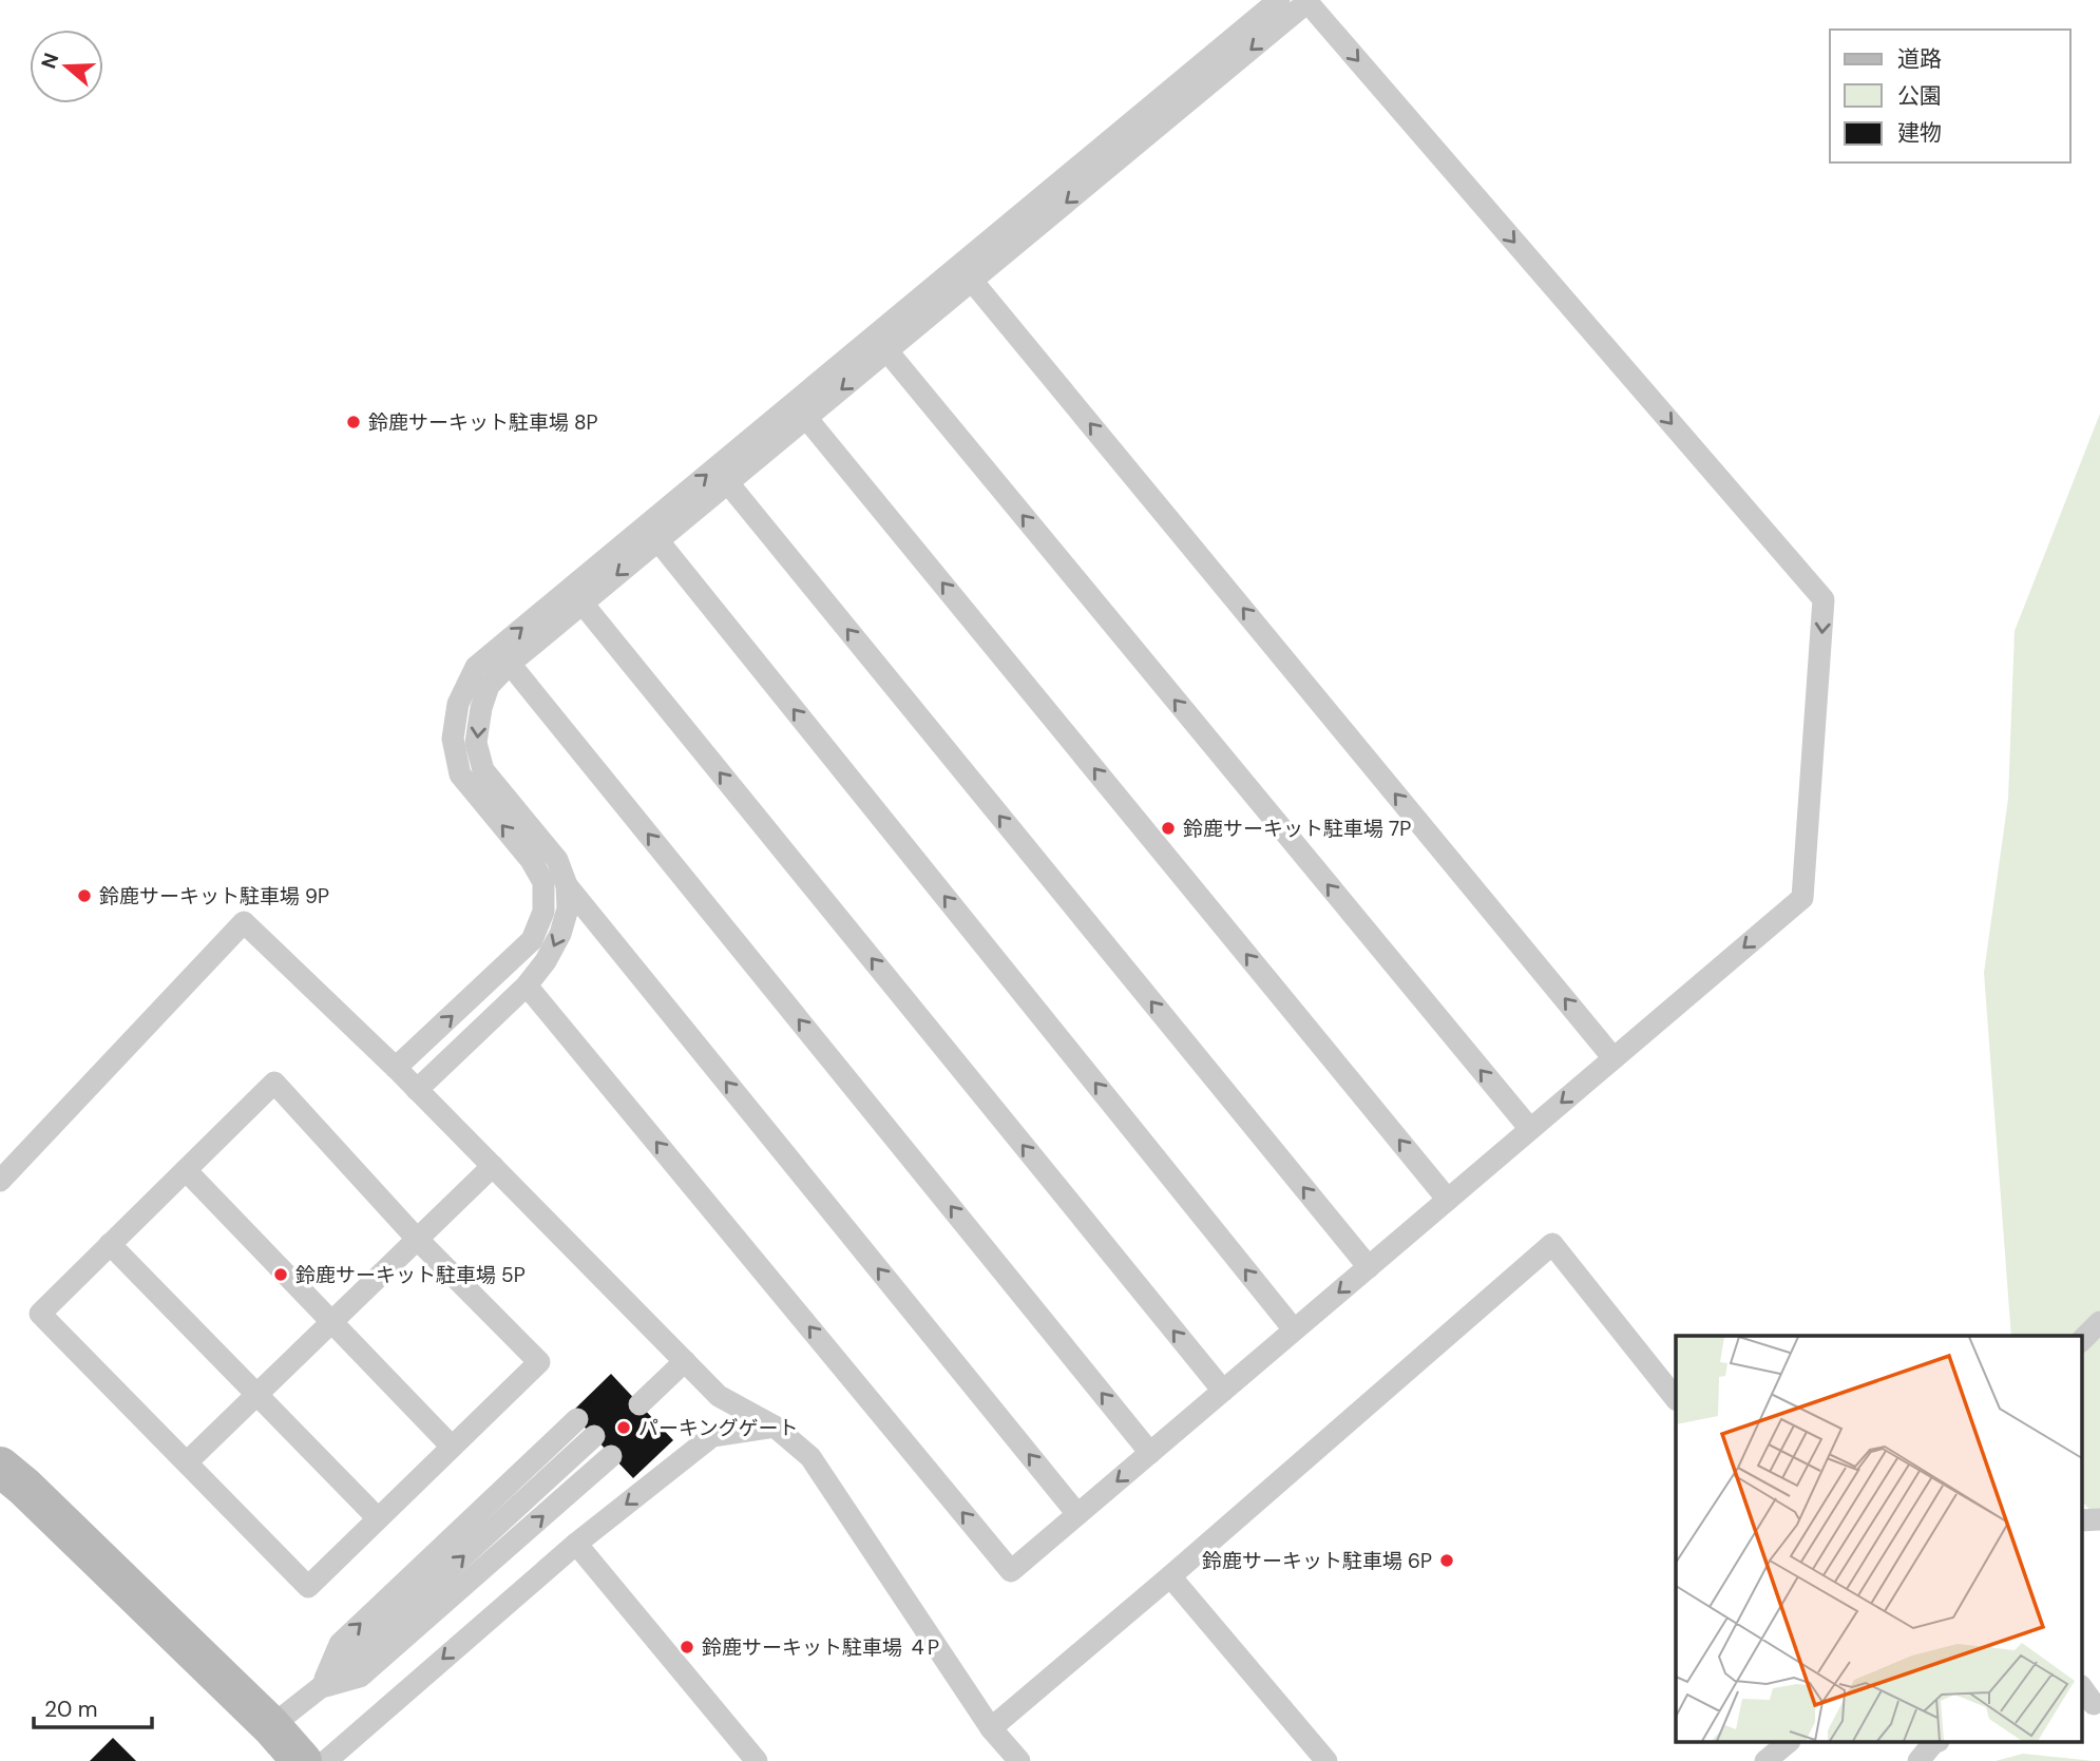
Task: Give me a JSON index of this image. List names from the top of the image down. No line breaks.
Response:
{"places":["鈴鹿サーキット駐車場 8P","鈴鹿サーキット駐車場 7P","鈴鹿サーキット駐車場 9P","鈴鹿サーキット駐車場 5P","パーキングゲート","鈴鹿サーキット駐車場 6P","鈴鹿サーキット駐車場 ４P"],"legend":["道路","公園","建物"],"scale_bar":"20 m","north":"left"}
